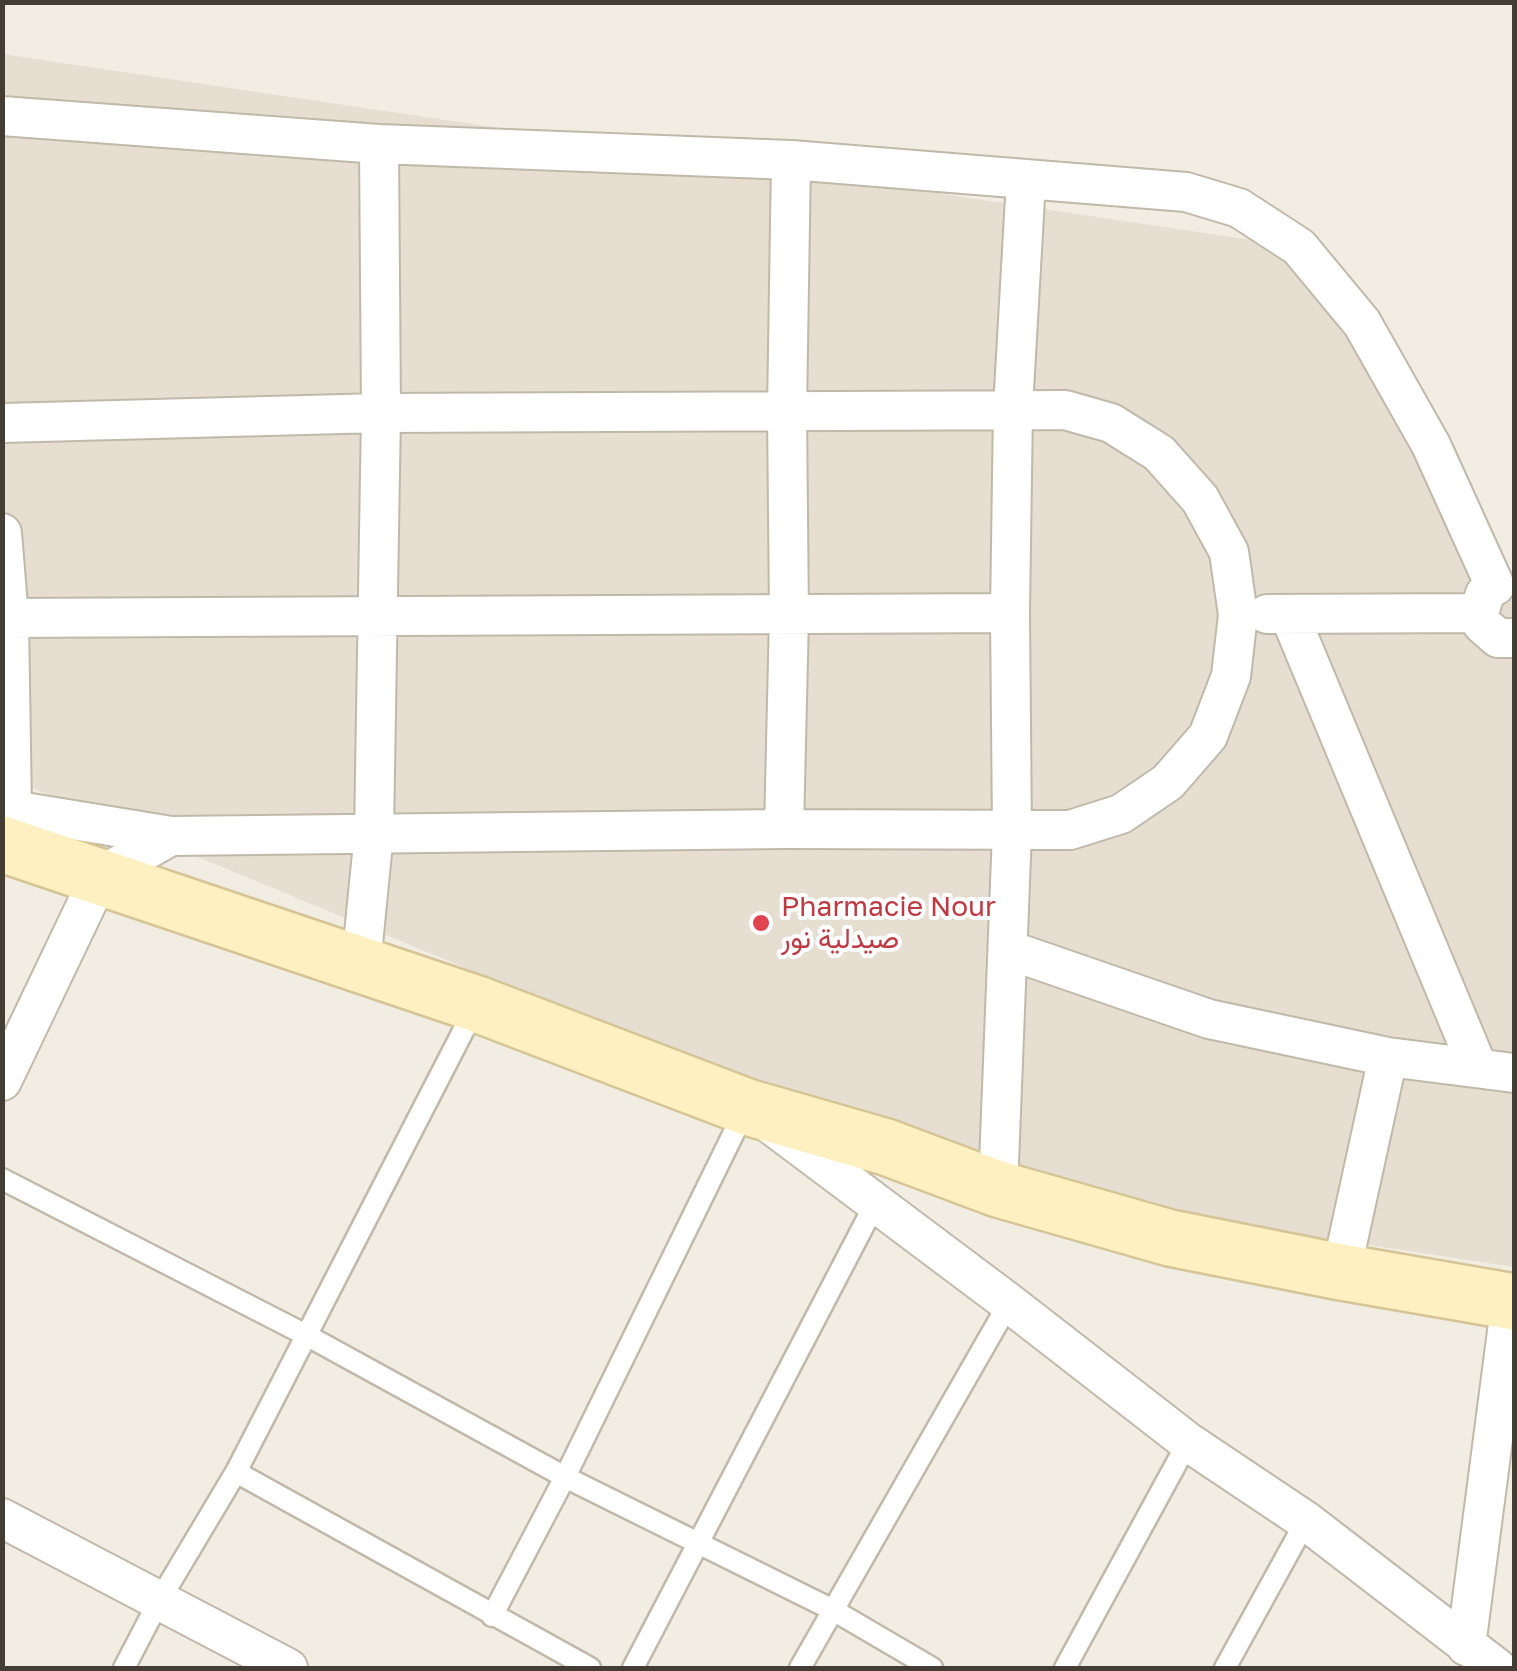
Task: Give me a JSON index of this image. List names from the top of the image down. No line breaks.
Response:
{"places":["Pharmacie Nour صيدلية نور"]}
